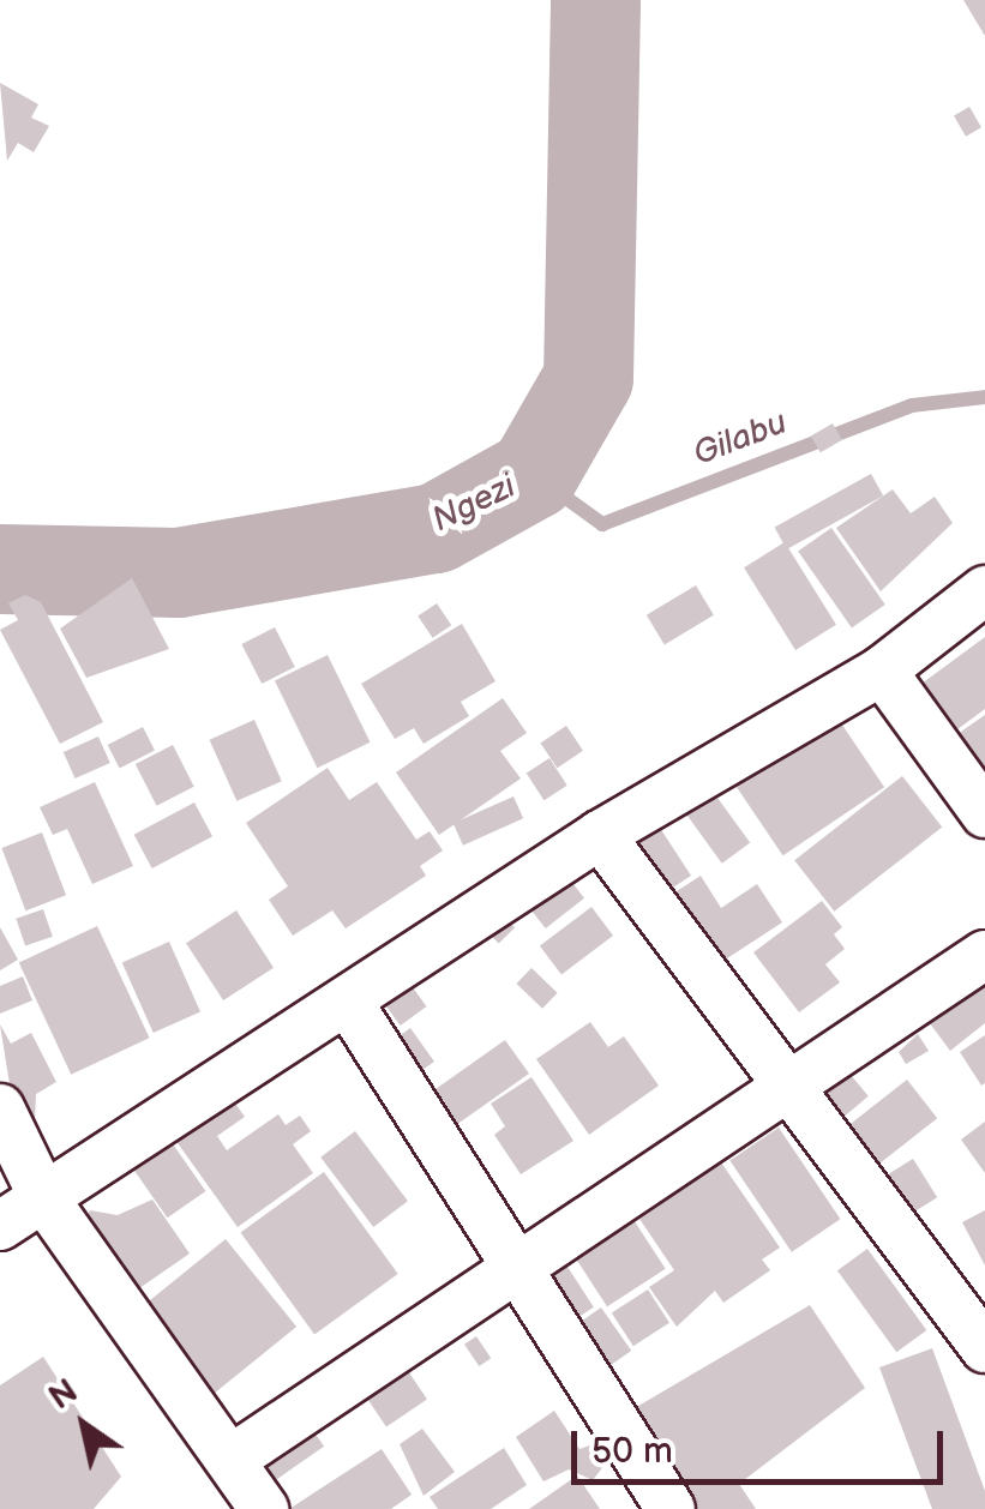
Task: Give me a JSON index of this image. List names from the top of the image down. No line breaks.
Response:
{"water":["Gilabu","Ngezi"],"scale_bar":"50 m","north":"top left"}
